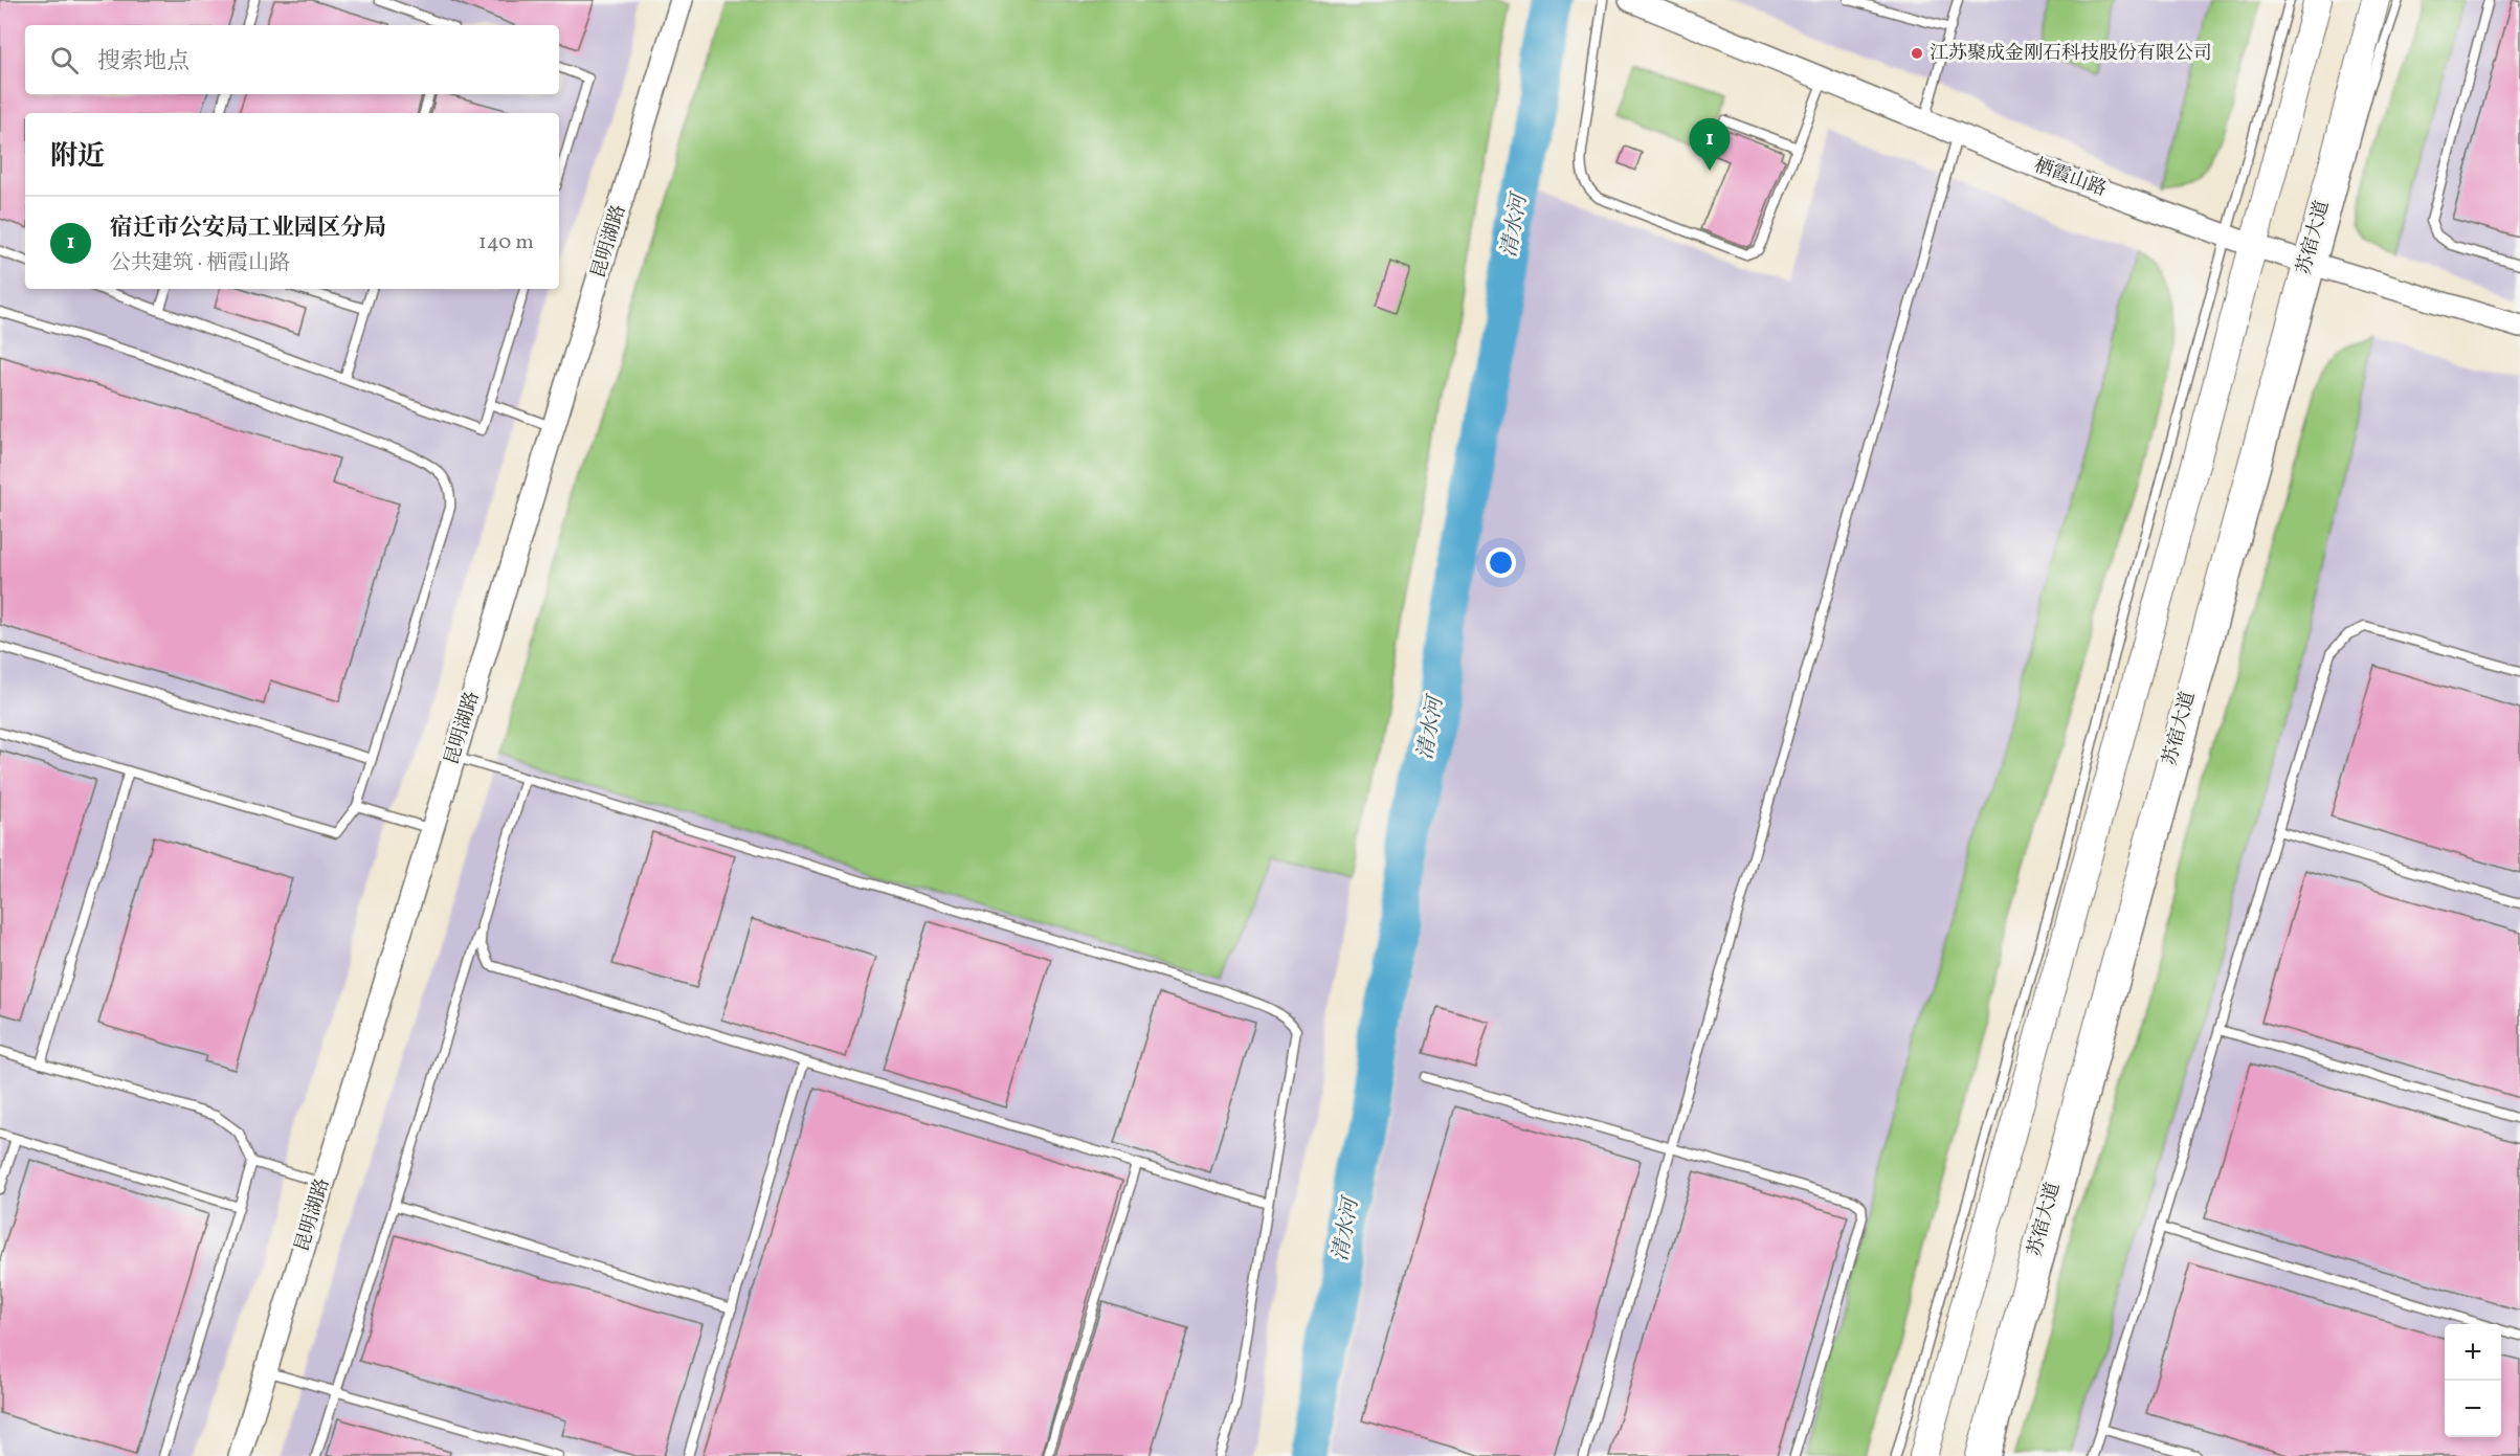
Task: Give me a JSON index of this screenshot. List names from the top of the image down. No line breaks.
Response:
{"streets":{"main road":["苏宿大道"],"street":["栖霞山路","昆明湖路"]},"crossings":[["栖霞山路","苏宿大道"]],"water":["清水河"],"places":["江苏聚成金刚石科技股份有限公司"],"page":{"search":"搜索地点","heading":"附近","pins":"1","list":[{"mark":"1","name":"宿迁市公安局工业园区分局","note":"公共建筑 · 栖霞山路","value":"140 m"}],"map_buttons":["+","−"]}}
